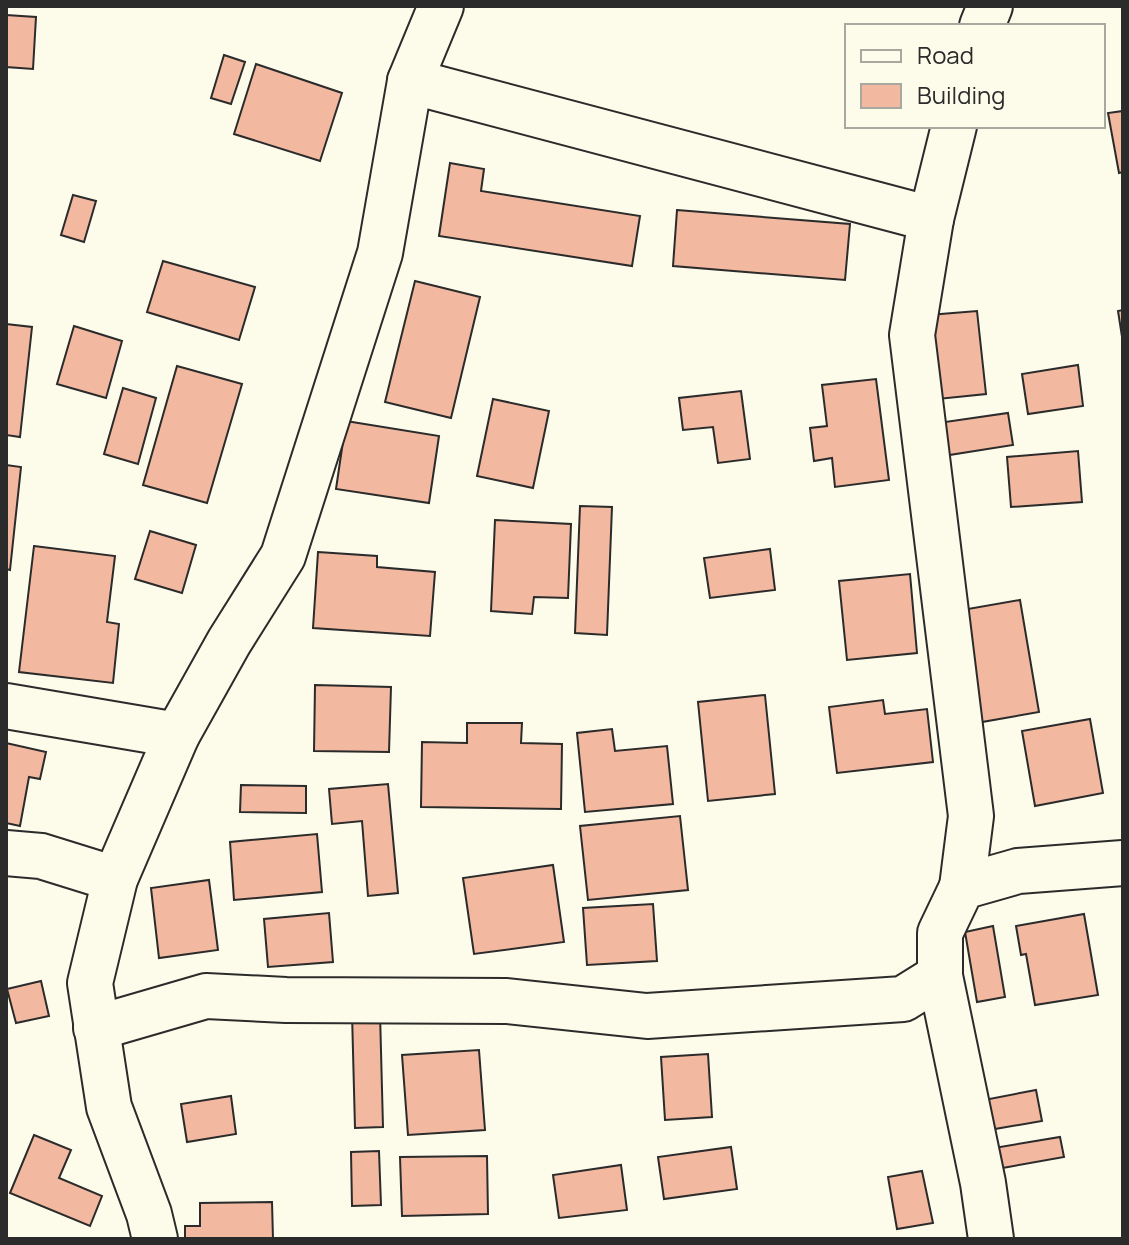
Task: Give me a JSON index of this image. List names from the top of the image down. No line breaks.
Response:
{"legend":["Road","Building"]}
